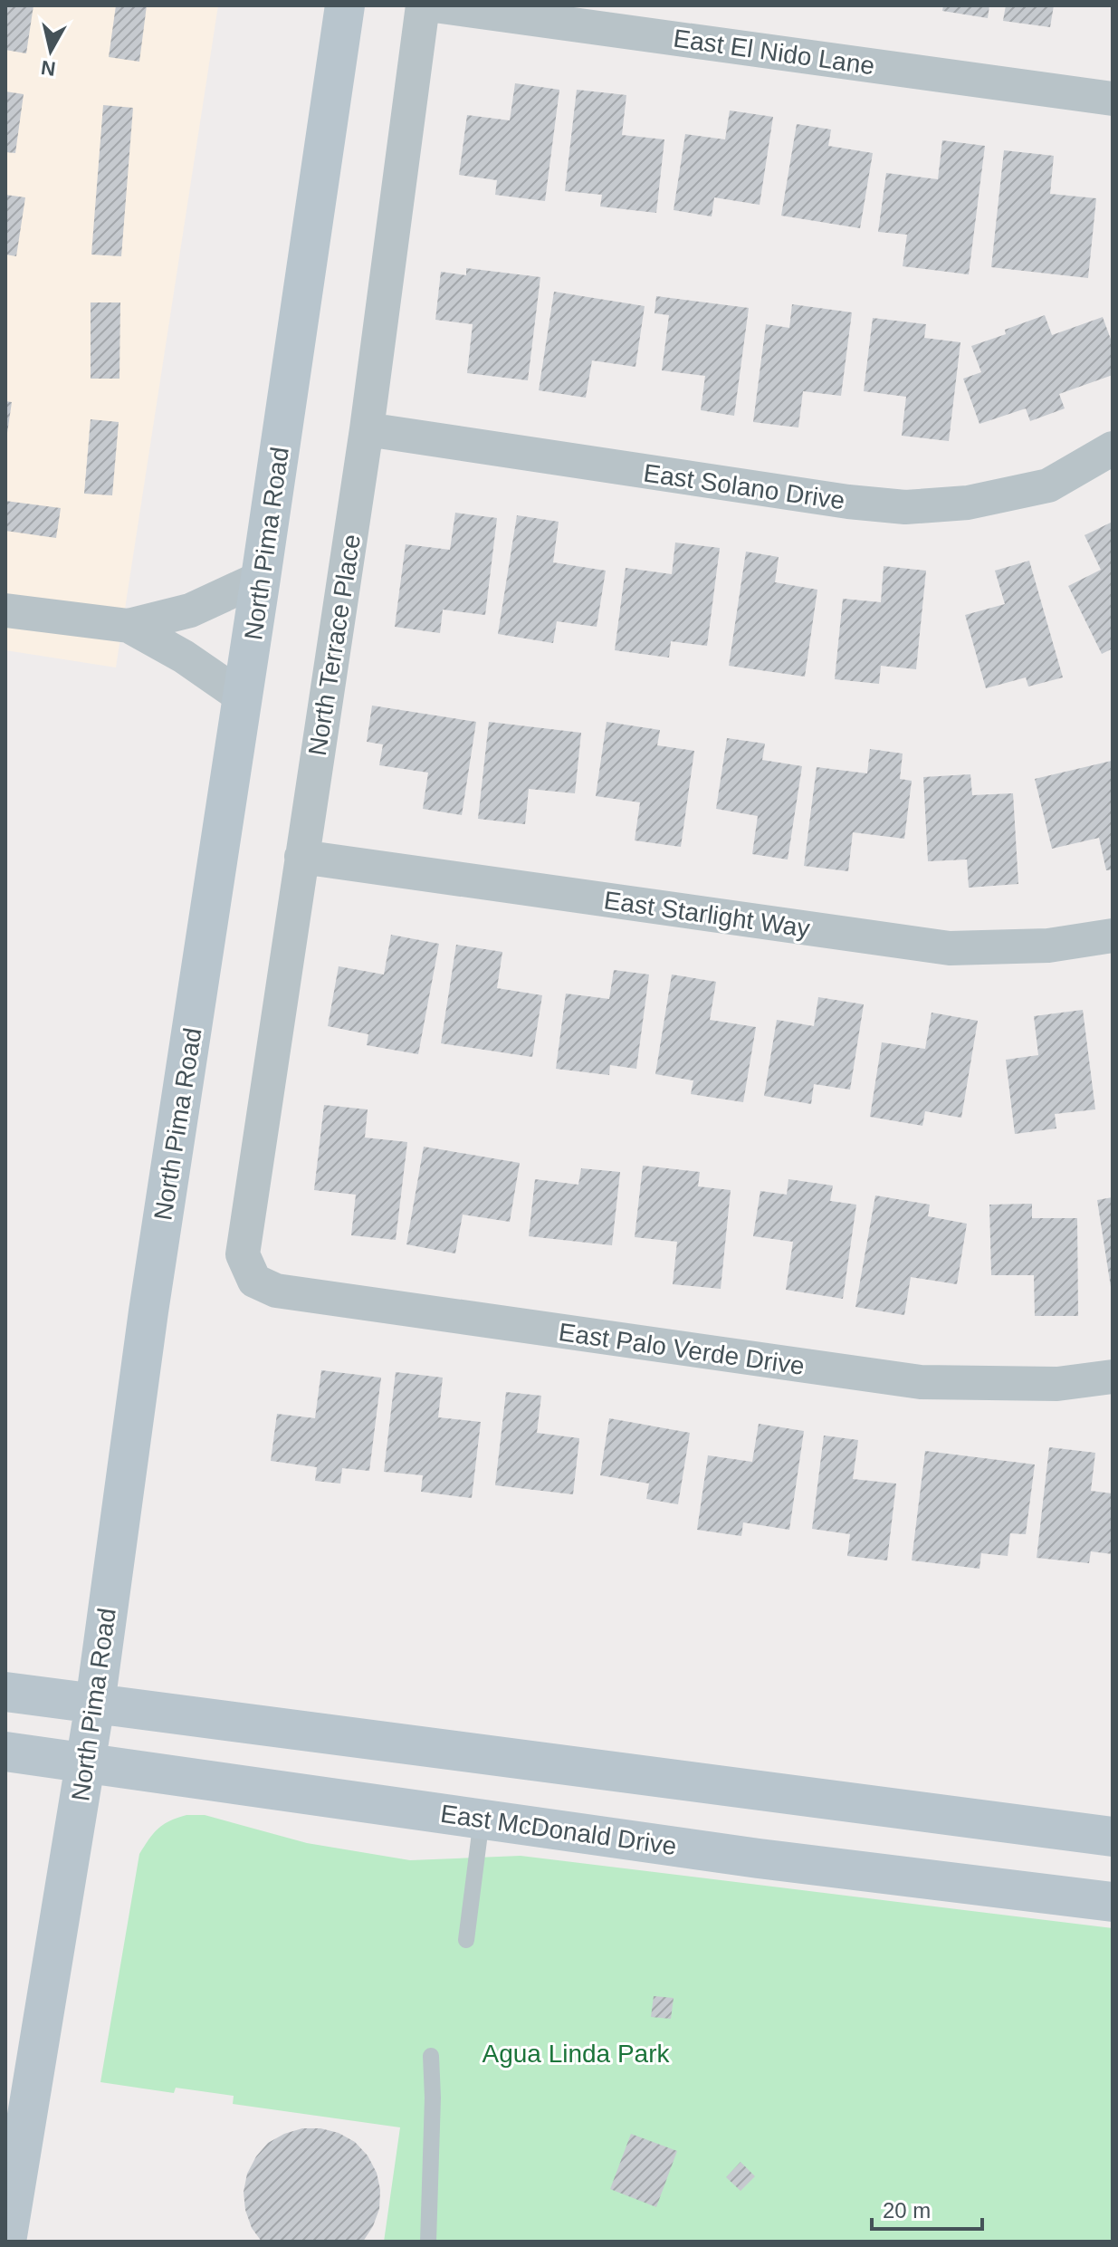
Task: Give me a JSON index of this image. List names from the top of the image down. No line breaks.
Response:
{"streets":{"main road":["North Pima Road","East McDonald Drive"],"street":["East El Nido Lane","East Solano Drive","North Terrace Place","East Starlight Way","East Palo Verde Drive"]},"crossings":[["East Solano Drive","North Terrace Place"],["North Pima Road","East McDonald Drive"],["North Terrace Place","East Starlight Way"],["North Terrace Place","East Palo Verde Drive"]],"parks":["Agua Linda Park"],"scale_bar":"20 m","north":"bottom"}
